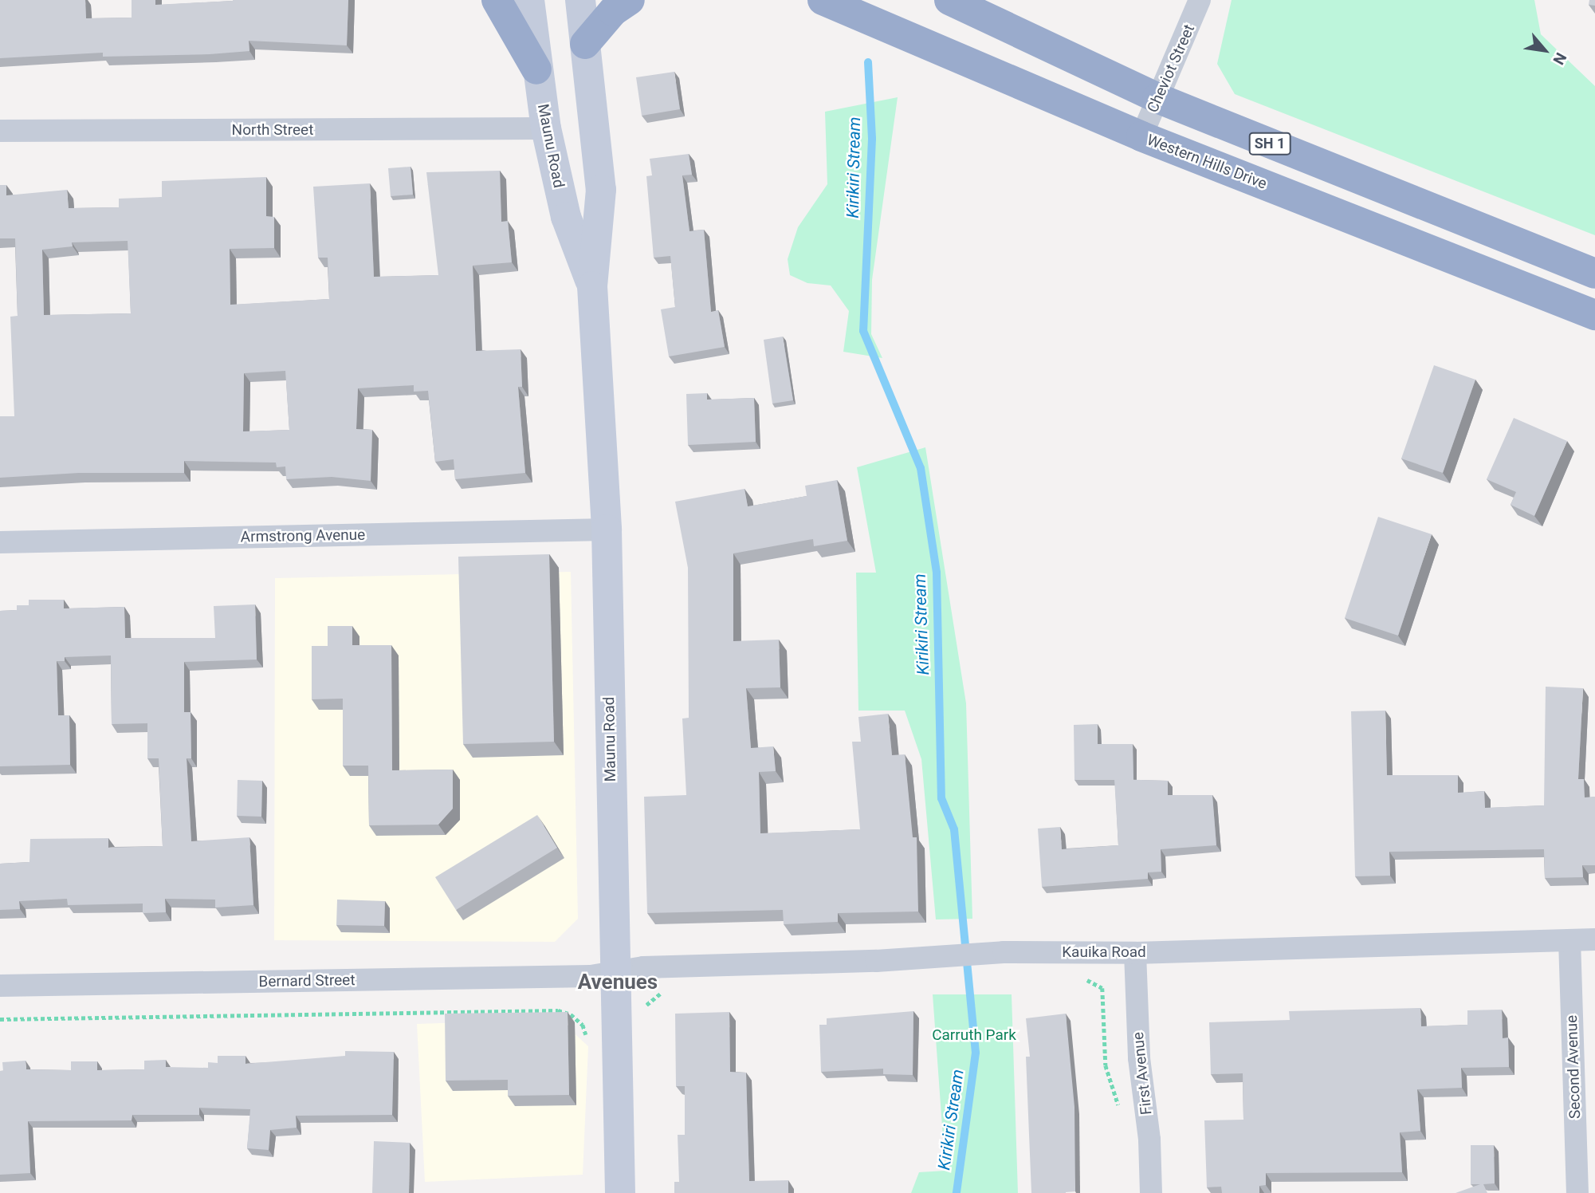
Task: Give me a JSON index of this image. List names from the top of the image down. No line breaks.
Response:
{"streets":{"highway":["SH 1","Western Hills Drive"],"main road":["Maunu Road"],"street":["Cheviot Street","North Street","Armstrong Avenue","Kauika Road","Bernard Street","Second Avenue","First Avenue"]},"crossings":[["Cheviot Street","SH 1"],["Cheviot Street","Western Hills Drive"],["North Street","Maunu Road"],["Maunu Road","Armstrong Avenue"],["Maunu Road","Kauika Road"],["Maunu Road","Bernard Street"],["Kauika Road","Bernard Street"],["Kauika Road","Second Avenue"],["Kauika Road","First Avenue"]],"districts":["Avenues"],"water":["Kirikiri Stream"],"parks":["Carruth Park"],"north":"bottom right"}
